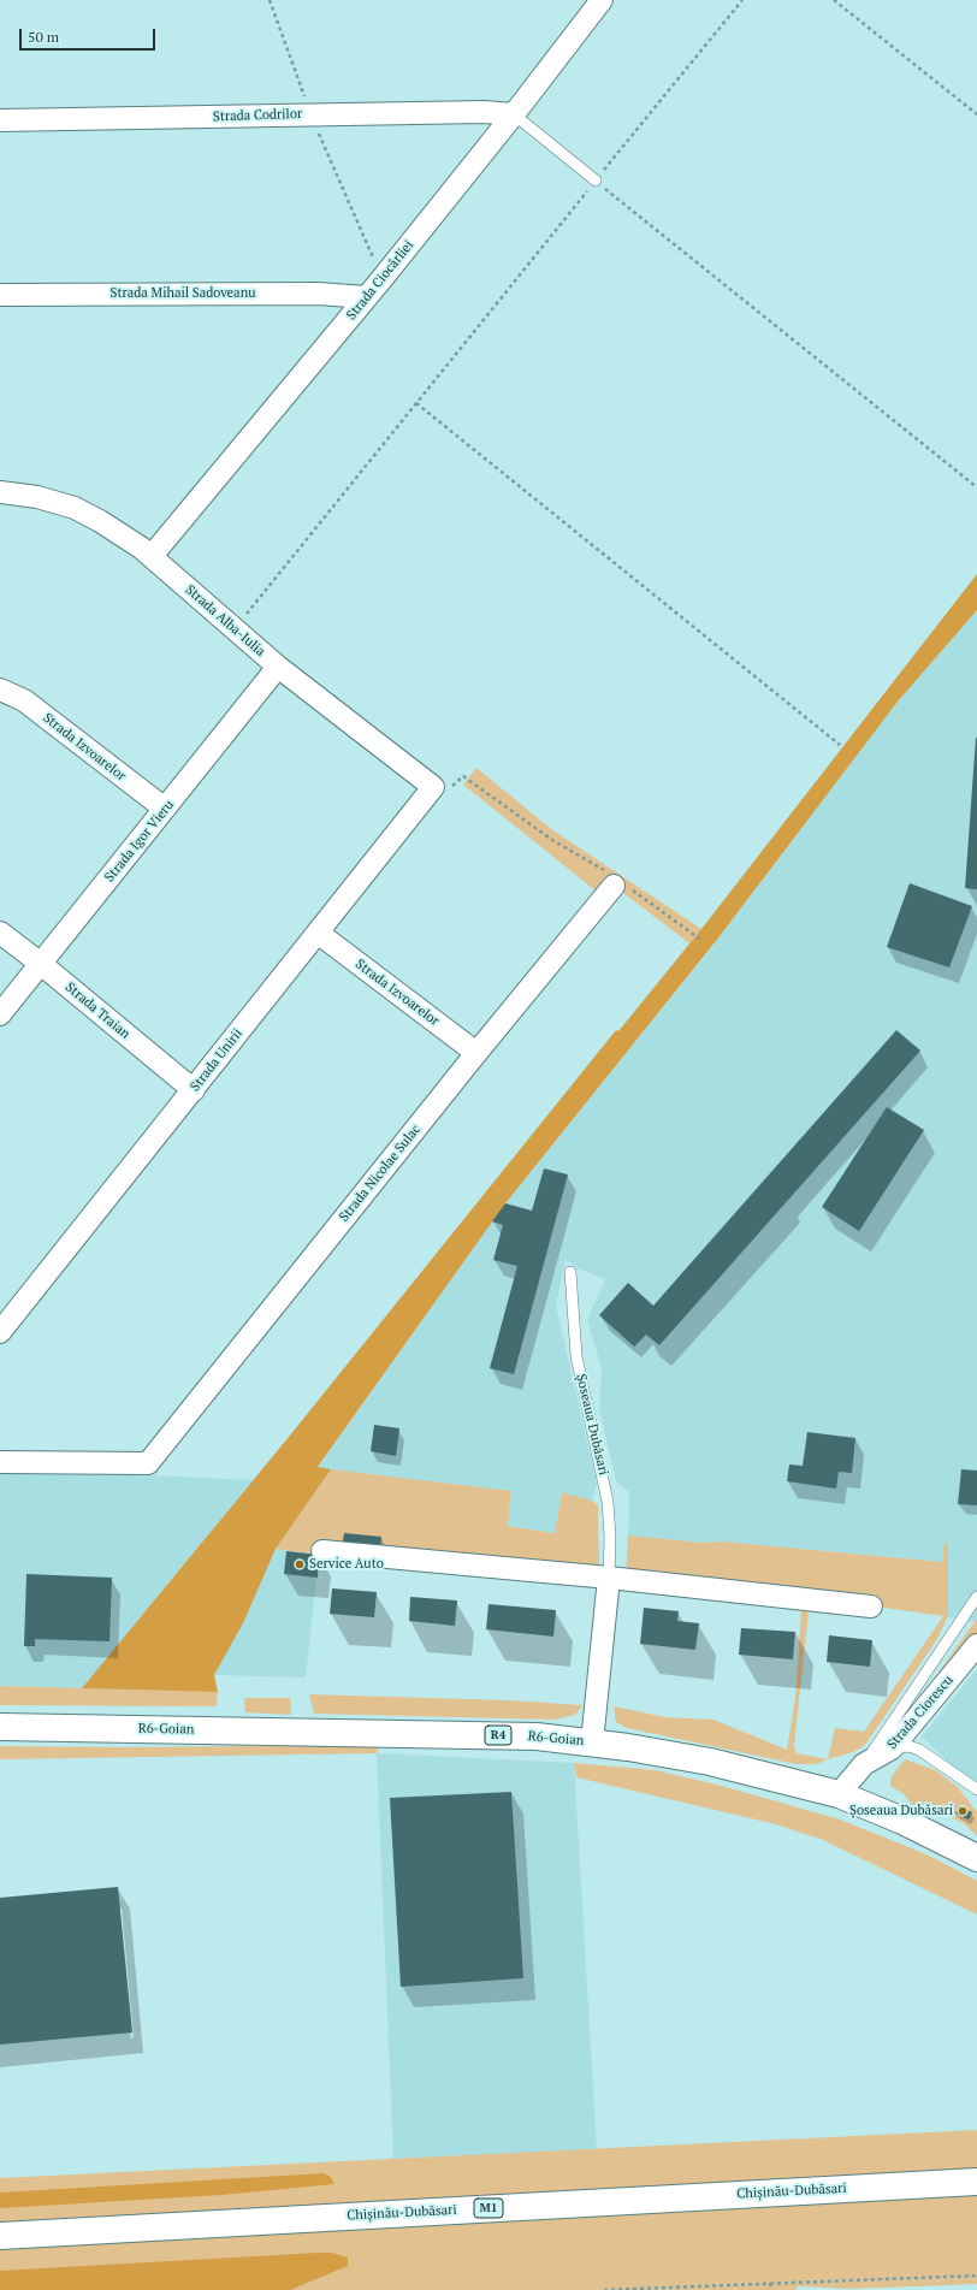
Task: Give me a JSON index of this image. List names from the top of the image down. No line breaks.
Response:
{"streets":{"main road":["R6-Goian","R4","Chișinău-Dubăsari","M1"],"street":["Strada Codrilor","Strada Ciocârliei","Strada Mihail Sadoveanu","Strada Alba-Iulia","Strada Izvoarelor","Strada Igor Vieru","Strada Traian","Strada Unirii","Strada Nicolae Sulac","Șoseaua Dubăsari","Strada Ciorescu"]},"crossings":[["Strada Codrilor","Strada Ciocârliei"],["Strada Ciocârliei","Strada Mihail Sadoveanu"],["Strada Ciocârliei","Strada Alba-Iulia"],["Strada Alba-Iulia","Strada Igor Vieru"],["Strada Alba-Iulia","Strada Unirii"],["Strada Izvoarelor","Strada Igor Vieru"],["Strada Izvoarelor","Strada Unirii"],["Strada Izvoarelor","Strada Nicolae Sulac"],["Strada Igor Vieru","Strada Traian"],["Strada Traian","Strada Unirii"],["Șoseaua Dubăsari","R6-Goian"],["Strada Ciorescu","R6-Goian"]],"places":["Service Auto","Șoseaua Dubăsari"],"scale_bar":"50 m"}
